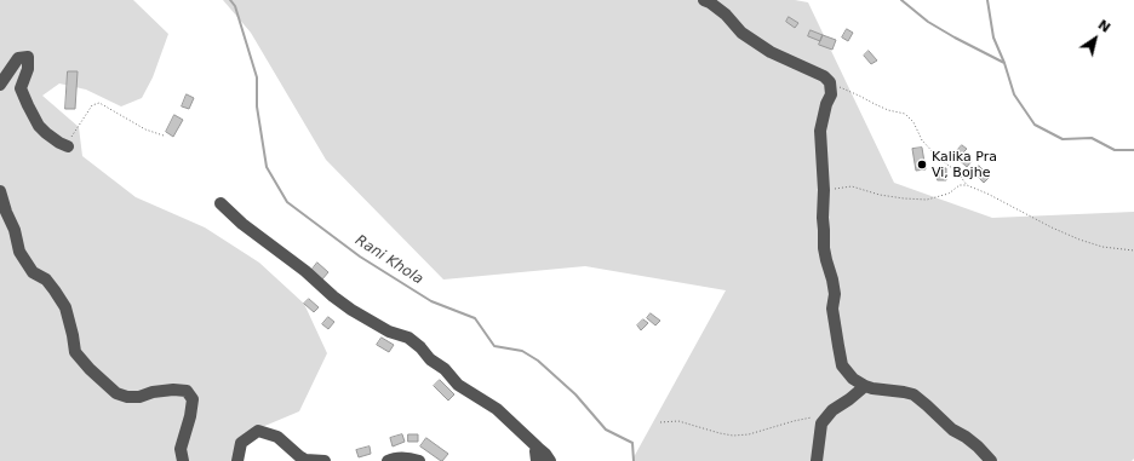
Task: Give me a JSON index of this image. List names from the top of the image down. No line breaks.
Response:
{"water":["Rani Khola"],"places":["Kalika Pra Vi, Bojhe"],"north":"top right"}
